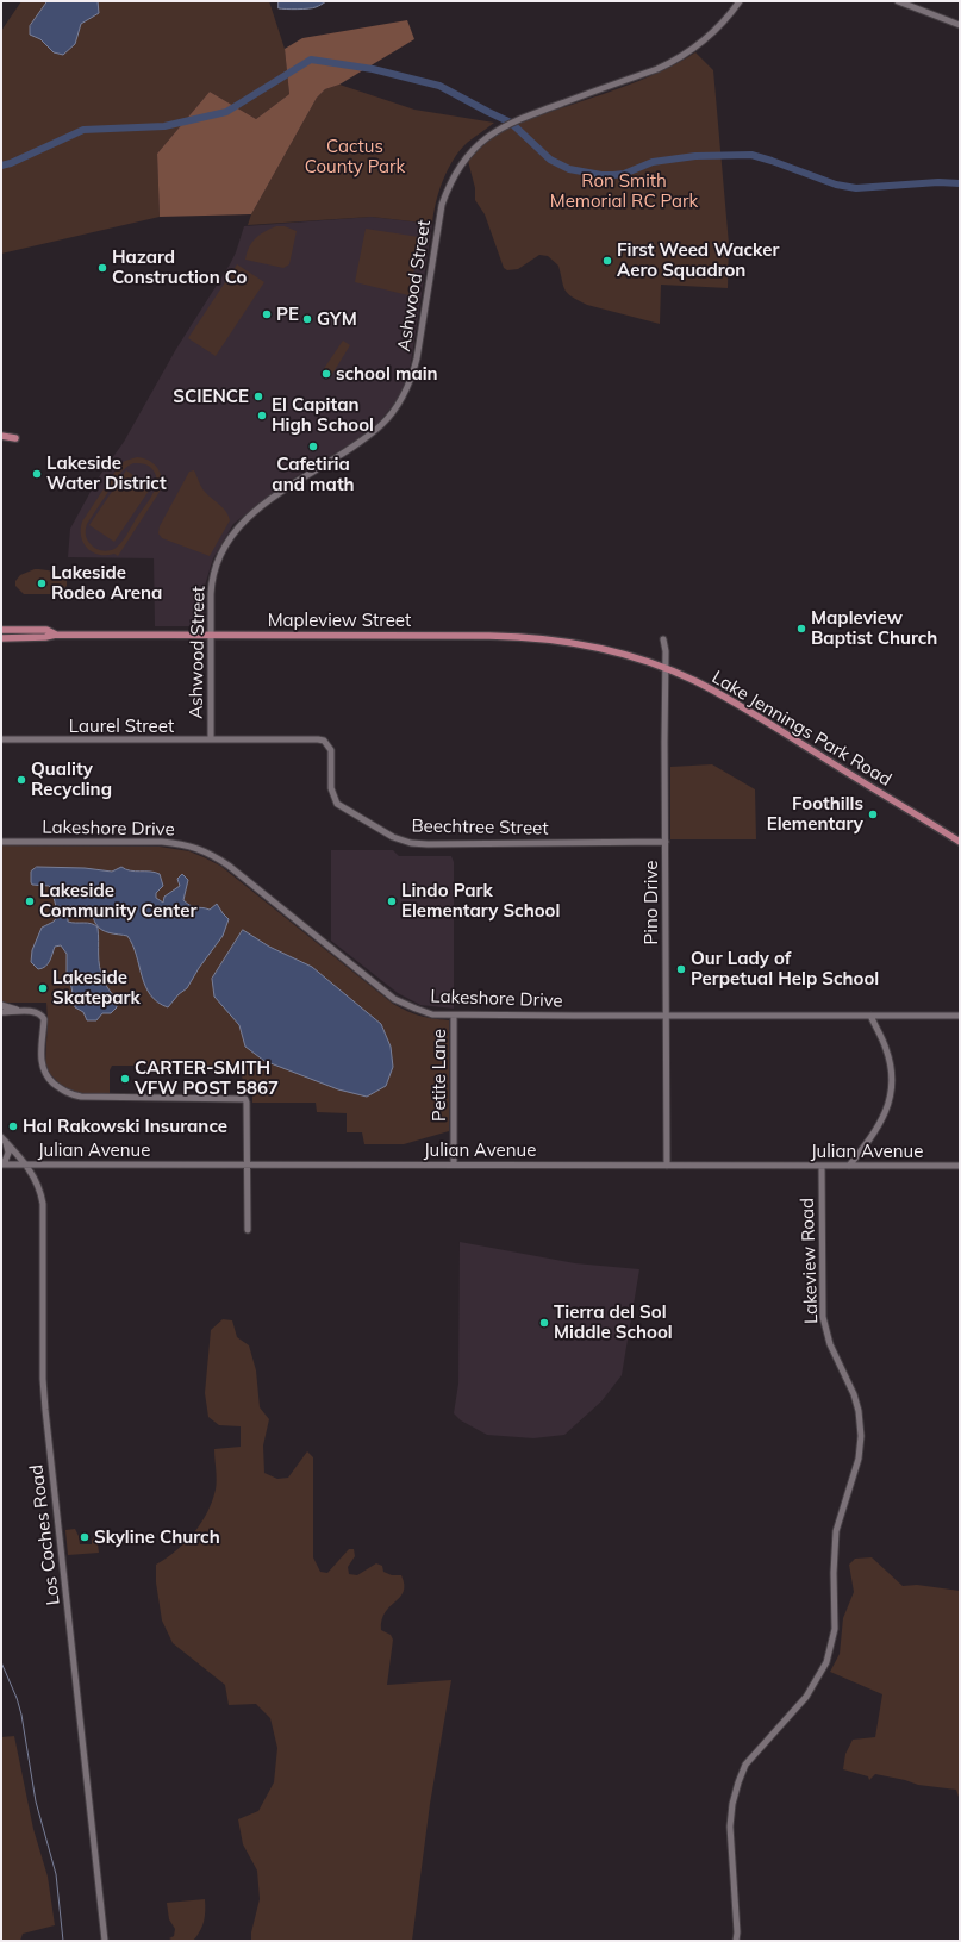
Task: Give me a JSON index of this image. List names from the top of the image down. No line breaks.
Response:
{"streets":{"main road":["Mapleview Street","Lake Jennings Park Road"],"street":["Ashwood Street","Laurel Street","Beechtree Street","Lakeshore Drive","Pino Drive","Petite Lane","Julian Avenue","Lakeview Road","Los Coches Road"]},"crossings":[["Ashwood Street","Mapleview Street"],["Ashwood Street","Laurel Street"],["Mapleview Street","Lake Jennings Park Road"],["Laurel Street","Beechtree Street"],["Lake Jennings Park Road","Pino Drive"],["Beechtree Street","Pino Drive"],["Lakeshore Drive","Pino Drive"],["Lakeshore Drive","Petite Lane"],["Pino Drive","Julian Avenue"],["Petite Lane","Julian Avenue"],["Julian Avenue","Lakeview Road"],["Julian Avenue","Los Coches Road"]],"parks":["Cactus County Park","Ron Smith Memorial RC Park"],"places":["First Weed Wacker Aero Squadron","Hazard Construction Co","PE","GYM","school main","SCIENCE","El Capitan High School","Cafetiria and math","Lakeside Water District","Lakeside Rodeo Arena","Mapleview Baptist Church","Quality Recycling","Foothills Elementary","Lakeside Community Center","Lindo Park Elementary School","Our Lady of Perpetual Help School","Lakeside Skatepark","CARTER-SMITH VFW POST 5867","Hal Rakowski Insurance","Tierra del Sol Middle School","Skyline Church"]}
